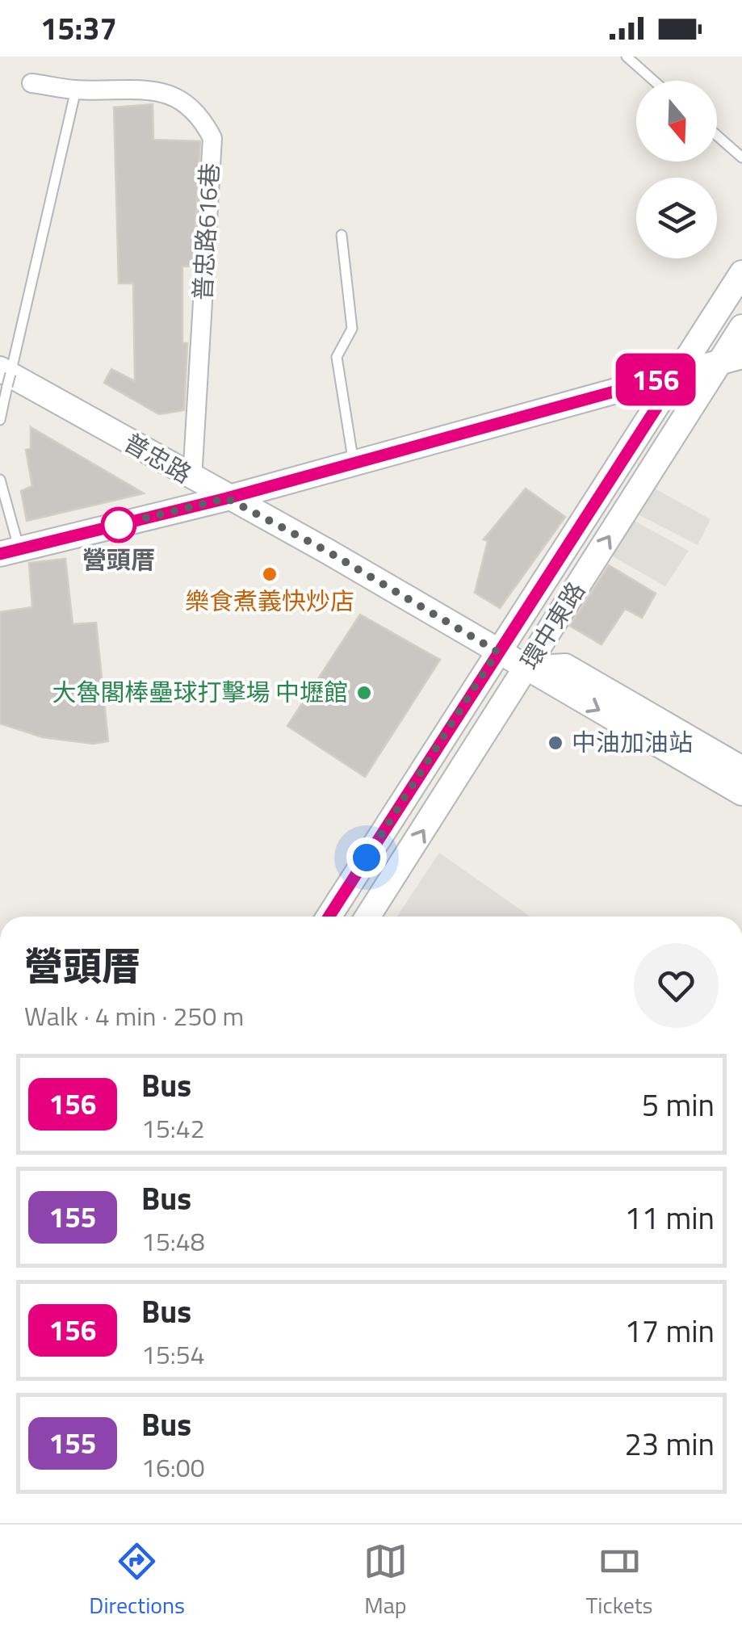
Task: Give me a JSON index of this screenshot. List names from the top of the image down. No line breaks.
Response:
{"streets":{"street":["普忠路616巷","普忠路","環中東路"]},"crossings":[["普忠路616巷","普忠路"],["普忠路","環中東路"]],"places":["營頭厝","樂食煮義快炒店","大魯閣棒壘球打擊場 中壢館","中油加油站"],"lines":["bus line 156"],"north":"bottom","page":{"status":"15:37","on_map":"156","heading":["營頭厝","Walk · 4 min · 250 m"],"list":[{"mark":"156","name":"Bus","note":"15:42","value":"5 min"},{"mark":"155","name":"Bus","note":"15:48","value":"11 min"},{"mark":"156","name":"Bus","note":"15:54","value":"17 min"},{"mark":"155","name":"Bus","note":"16:00","value":"23 min"}],"tabs":["Directions","Map","Tickets"]}}
